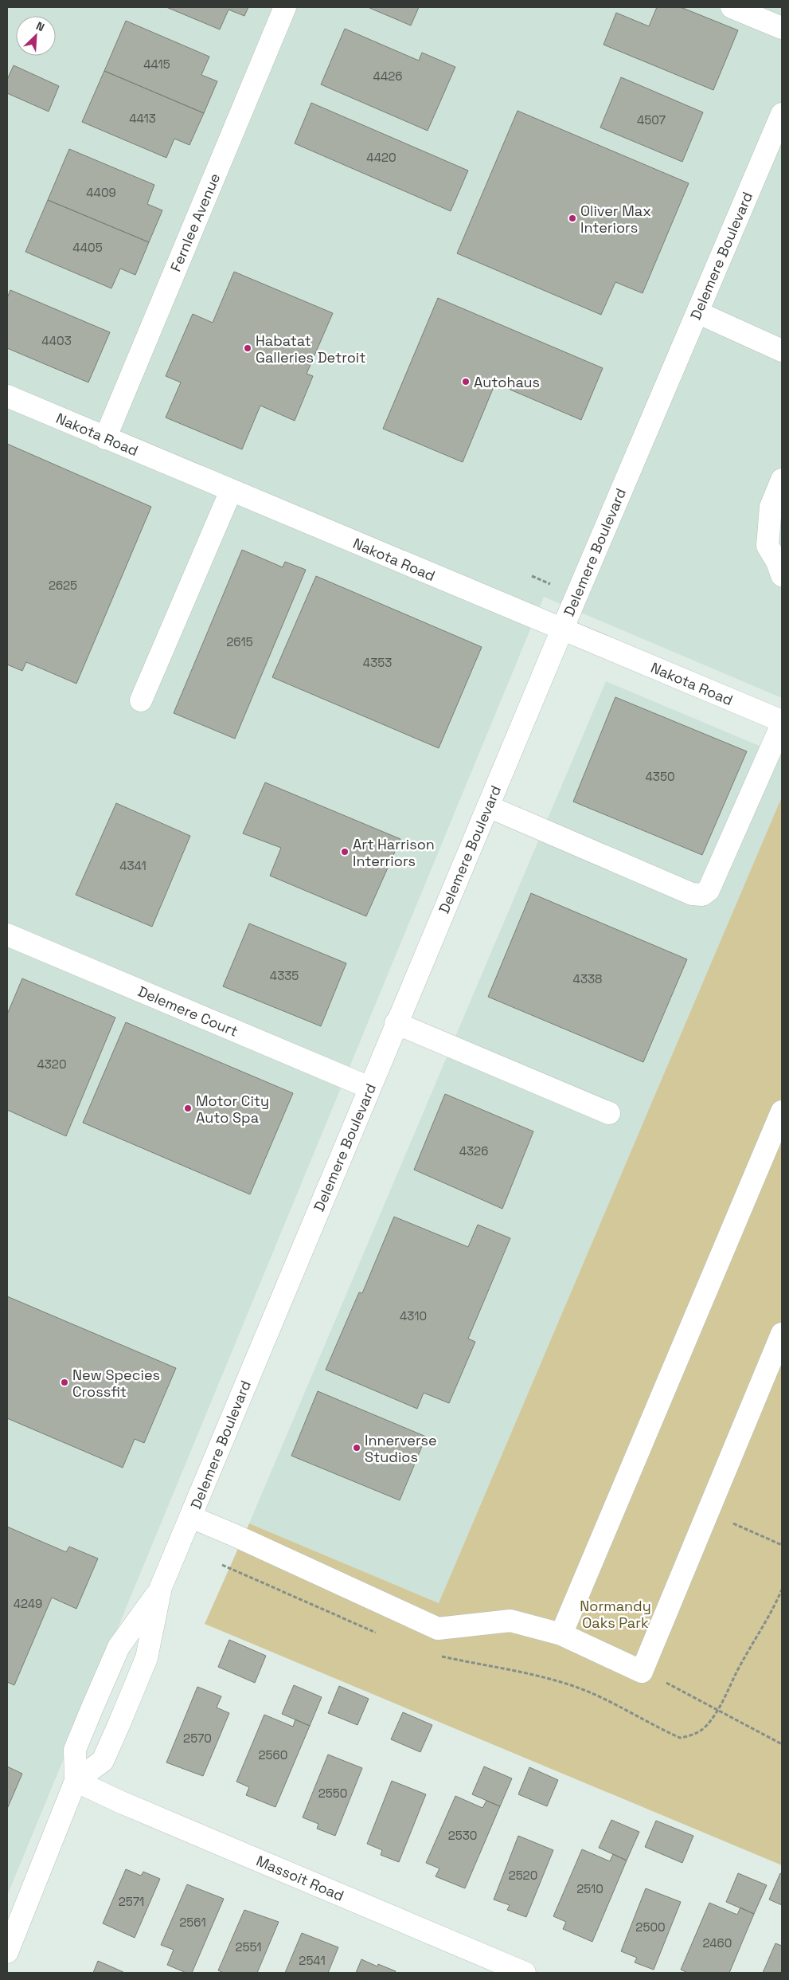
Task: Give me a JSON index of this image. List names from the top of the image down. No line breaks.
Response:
{"streets":{"street":["Fernlee Avenue","Delemere Boulevard","Nakota Road","Delemere Court","Massoit Road"]},"crossings":[["Fernlee Avenue","Nakota Road"],["Delemere Boulevard","Nakota Road"],["Delemere Boulevard","Delemere Court"],["Delemere Boulevard","Massoit Road"]],"parks":["Normandy Oaks Park"],"places":["Oliver Max Interiors","Habatat Galleries Detroit","Autohaus","Art Harrison Interriors","Motor City Auto Spa","New Species Crossfit","Innerverse Studios"],"house_numbers":["4415","4426","4413","4507","4420","4409","4405","4403","2625","2615","4353","4350","4341","4335","4338","4320","4326","4310","4249","2570","2560","2550","2530","2520","2510","2571","2561","2500","2460","2551","2541"],"north":"top right"}
